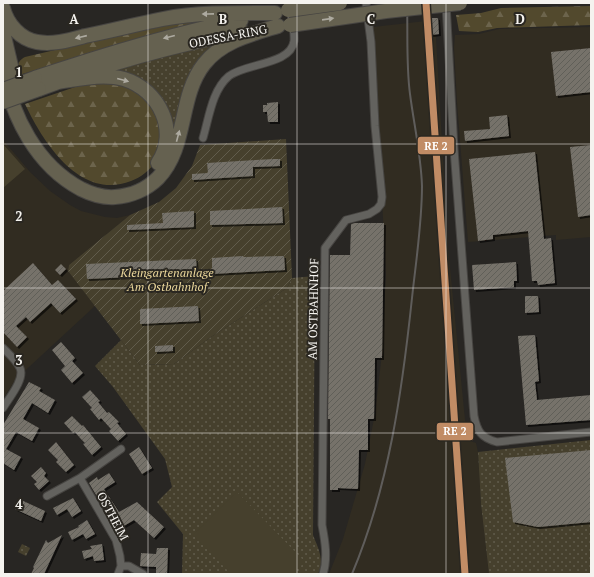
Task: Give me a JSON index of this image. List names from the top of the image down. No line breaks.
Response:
{"streets":{"highway":["ODESSA-RING"],"street":["AM OSTBAHNHOF","OSTHEIM"]},"parks":["Kleingartenanlage Am Ostbahnhof"],"grid":{"columns":["A","B","C","D"],"rows":["1","2","3","4"]}}
